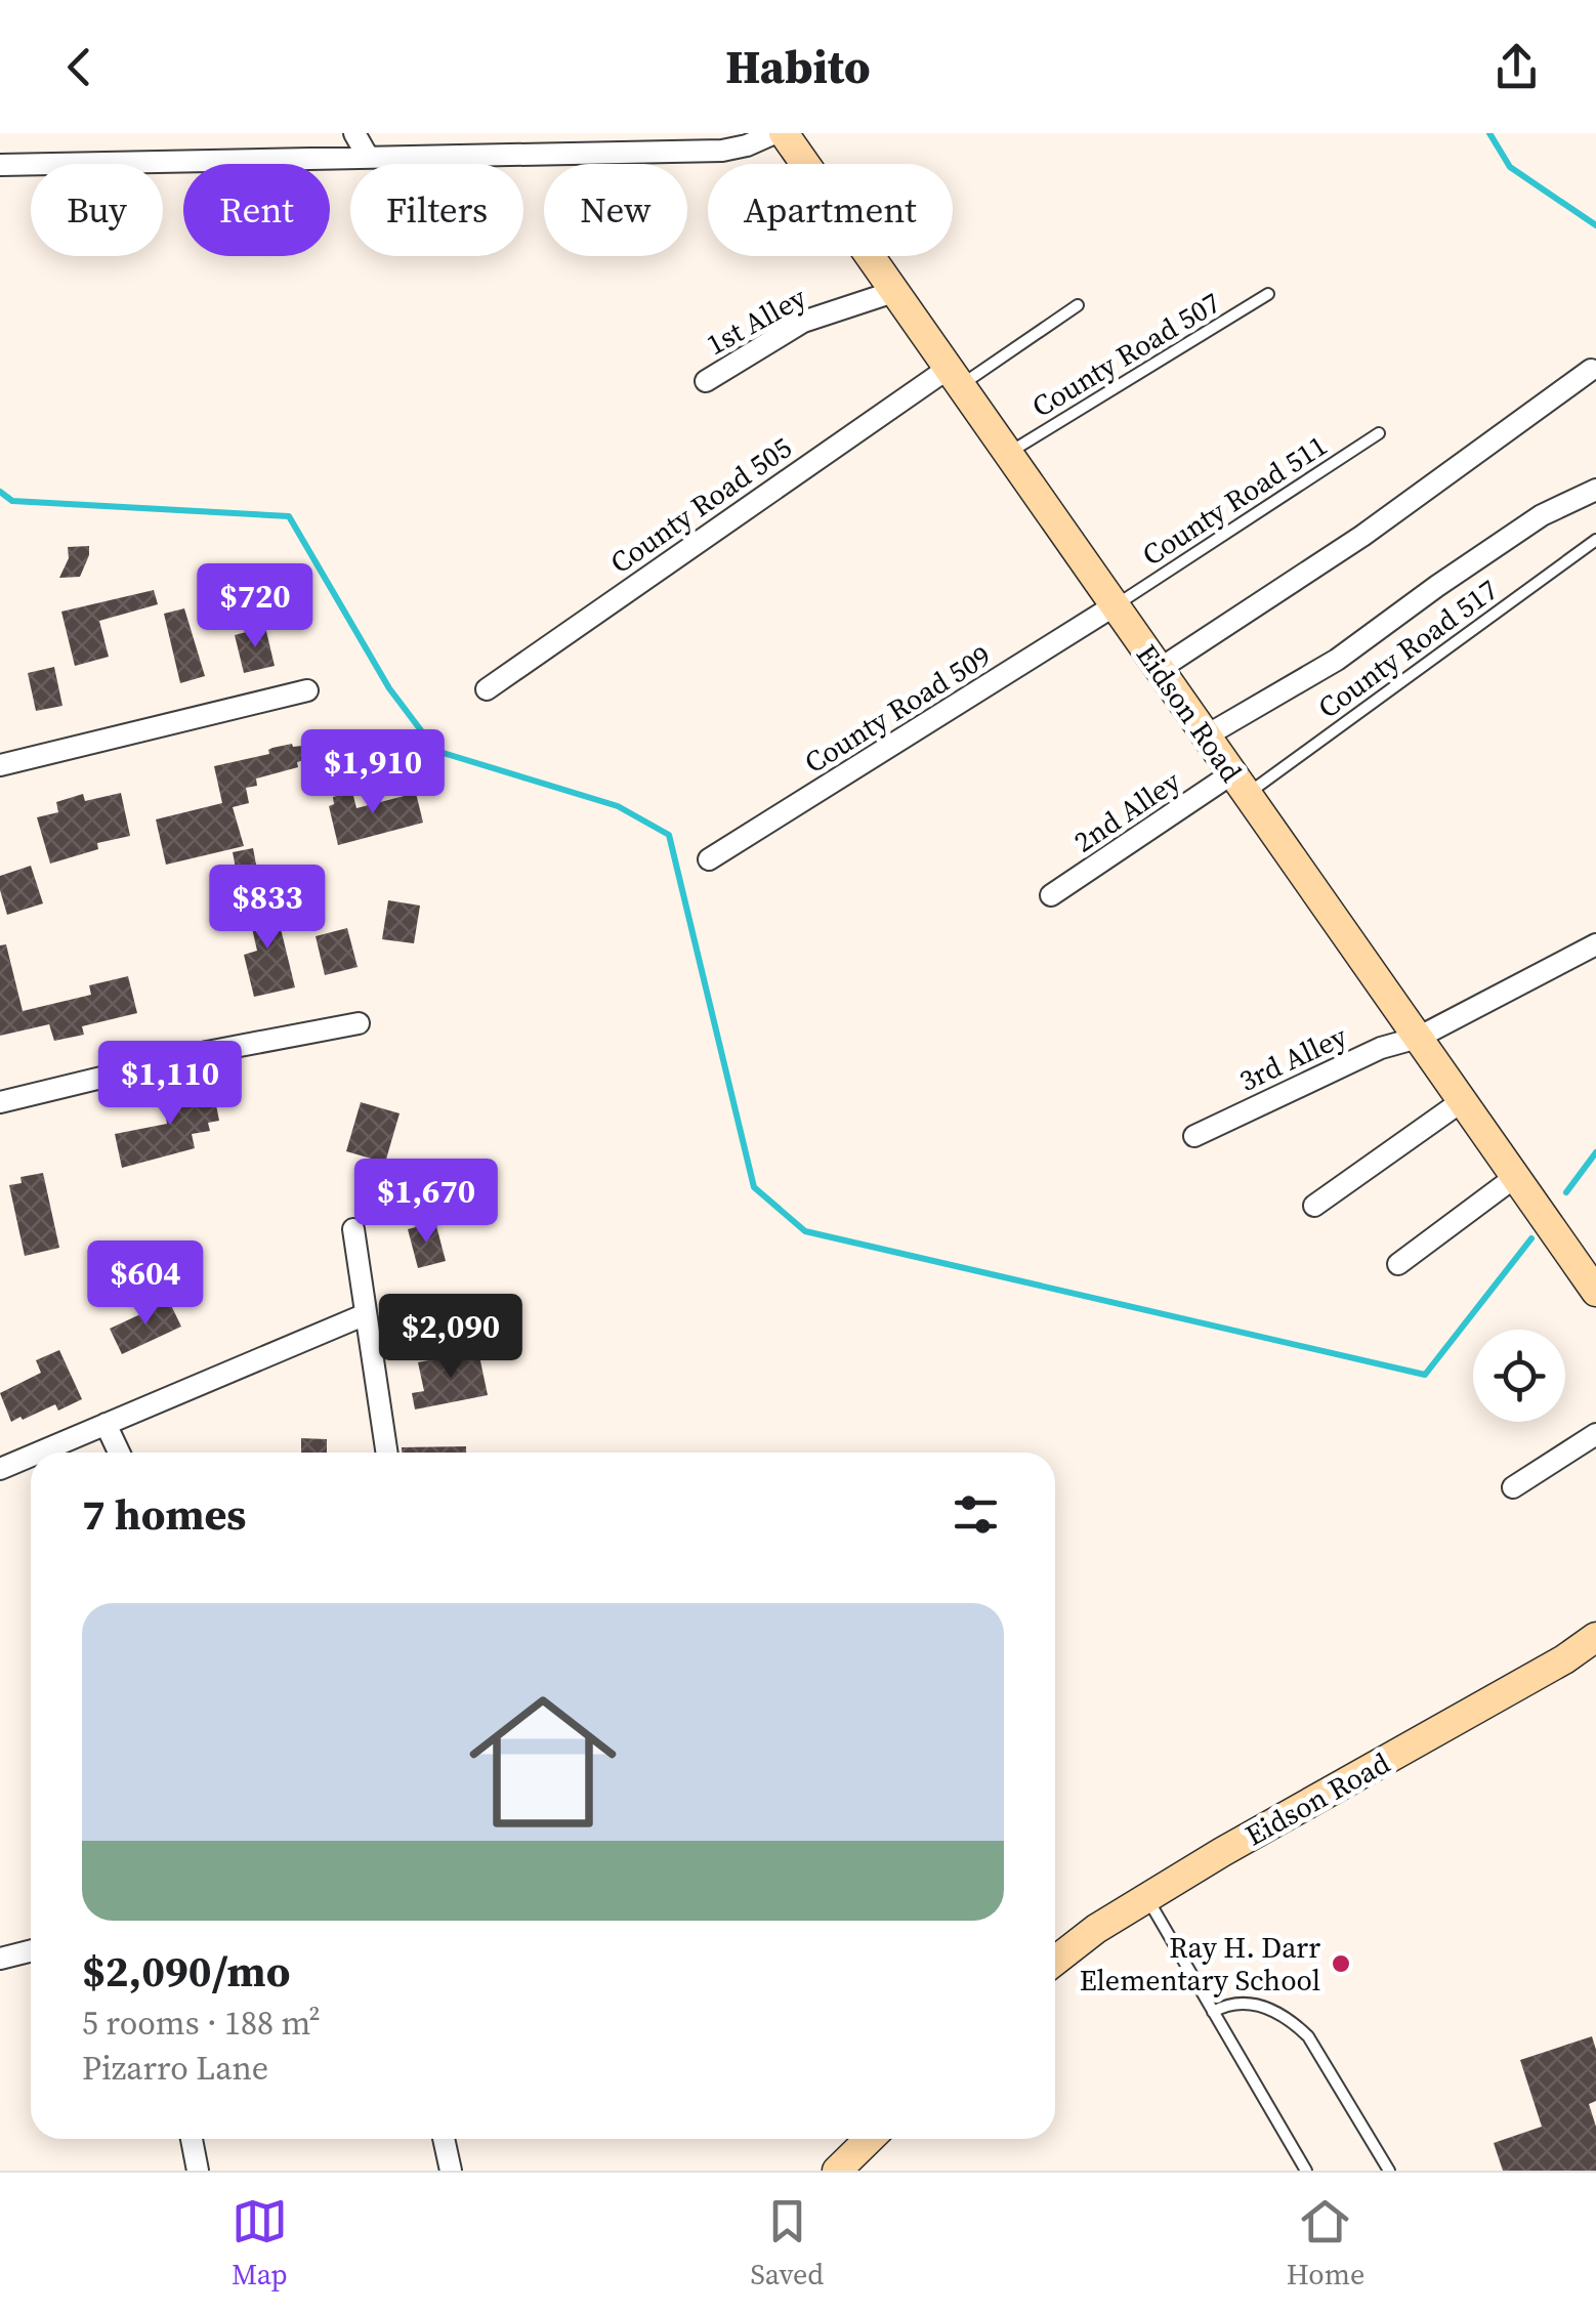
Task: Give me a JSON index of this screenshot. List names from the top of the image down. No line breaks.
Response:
{"streets":{"street":["1st Alley","County Road 505","County Road 509","Eidson Road","2nd Alley","3rd Alley"],"lane":["County Road 507","County Road 511","County Road 517"]},"crossings":[["1st Alley","Eidson Road"],["County Road 507","Eidson Road"],["County Road 511","County Road 509"],["County Road 511","Eidson Road"],["County Road 505","Eidson Road"],["County Road 517","Eidson Road"],["County Road 517","2nd Alley"],["County Road 509","Eidson Road"],["Eidson Road","2nd Alley"],["Eidson Road","3rd Alley"]],"places":["Ray H. Darr Elementary School"],"page":{"header":"Habito","chip":["Buy","Rent","Filters","New","Apartment"],"price":["$720","$1,910","$833","$1,110","$1,670","$604","$2,090"],"heading":"7 homes","list":[{"name":"$2,090/mo","note":"5 rooms · 188 m² · Pizarro Lane"}],"tabs":["Map","Saved","Home"]}}
